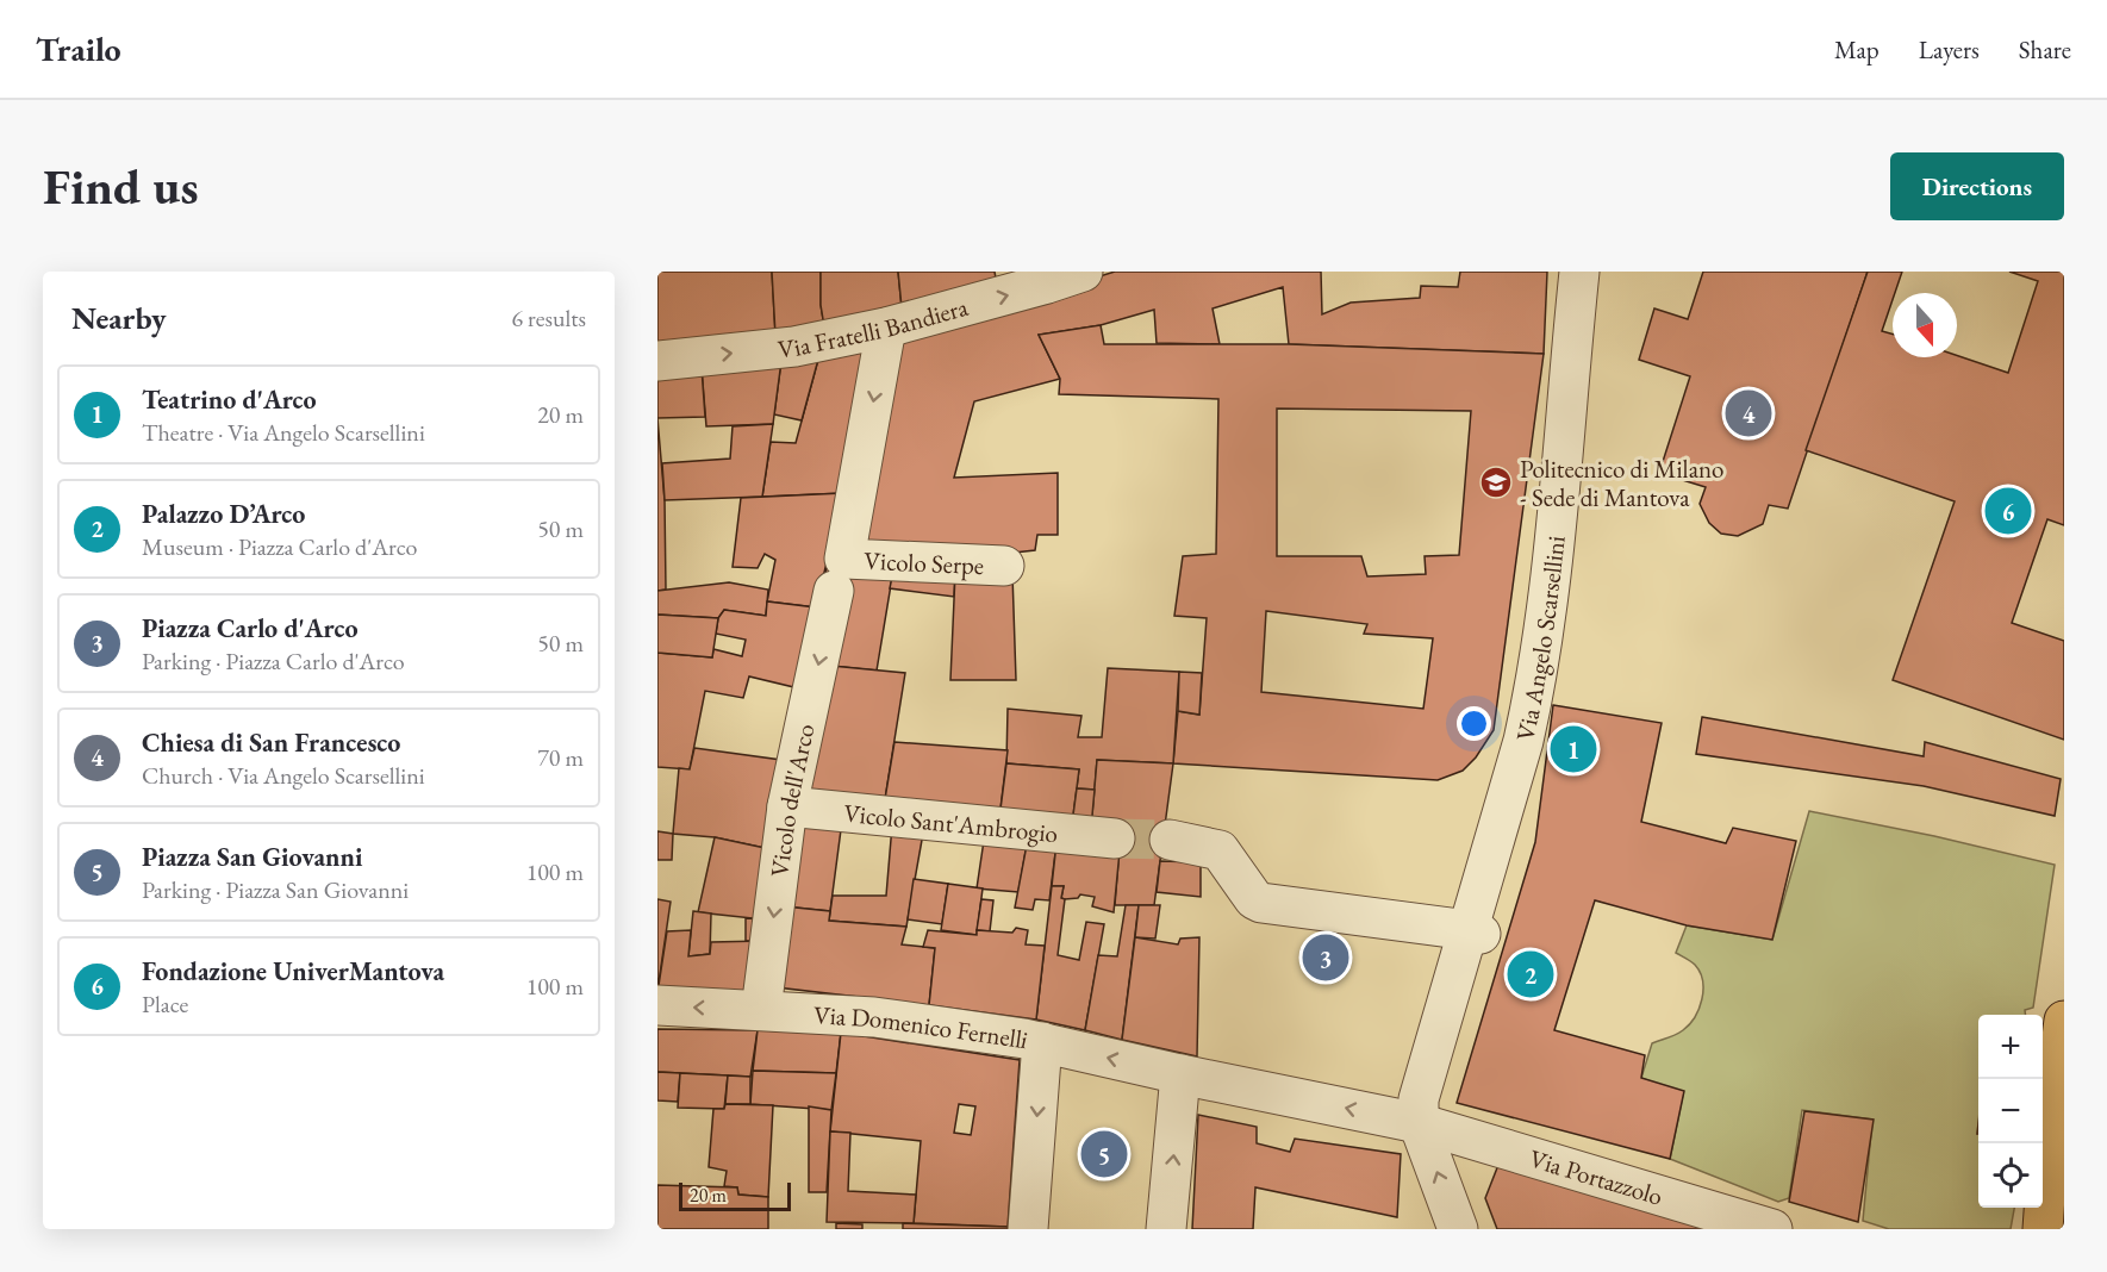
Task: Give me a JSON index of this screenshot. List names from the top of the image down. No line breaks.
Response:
{"streets":{"street":["Via Fratelli Bandiera","Vicolo Serpe","Via Angelo Scarsellini","Vicolo dell'Arco","Vicolo Sant'Ambrogio","Via Domenico Fernelli","Via Portazzolo"]},"crossings":[["Via Fratelli Bandiera","Vicolo dell'Arco"],["Vicolo Serpe","Vicolo dell'Arco"],["Vicolo dell'Arco","Vicolo Sant'Ambrogio"],["Vicolo dell'Arco","Via Domenico Fernelli"],["Via Domenico Fernelli","Via Portazzolo"]],"one_way":["Via Fratelli Bandiera","Vicolo dell'Arco"],"places":{"school or university":["Politecnico di Milano - Sede di Mantova"]},"scale_bar":"20 m","north":"bottom","page":{"header":"Trailo","nav":["Map","Layers","Share"],"buttons":"Directions","title":"Find us","heading":["Nearby","6 results"],"list":[{"mark":"1","name":"Teatrino d'Arco","note":"Theatre · Via Angelo Scarsellini","value":"20 m"},{"mark":"2","name":"Palazzo D’Arco","note":"Museum · Piazza Carlo d'Arco","value":"50 m"},{"mark":"3","name":"Piazza Carlo d'Arco","note":"Parking · Piazza Carlo d'Arco","value":"50 m"},{"mark":"4","name":"Chiesa di San Francesco","note":"Church · Via Angelo Scarsellini","value":"70 m"},{"mark":"5","name":"Piazza San Giovanni","note":"Parking · Piazza San Giovanni","value":"100 m"},{"mark":"6","name":"Fondazione UniverMantova","note":"Place","value":"100 m"}],"pins":["4","6","1","3","2","5"],"map_buttons":["+","−"],"scale":"20 m"}}
